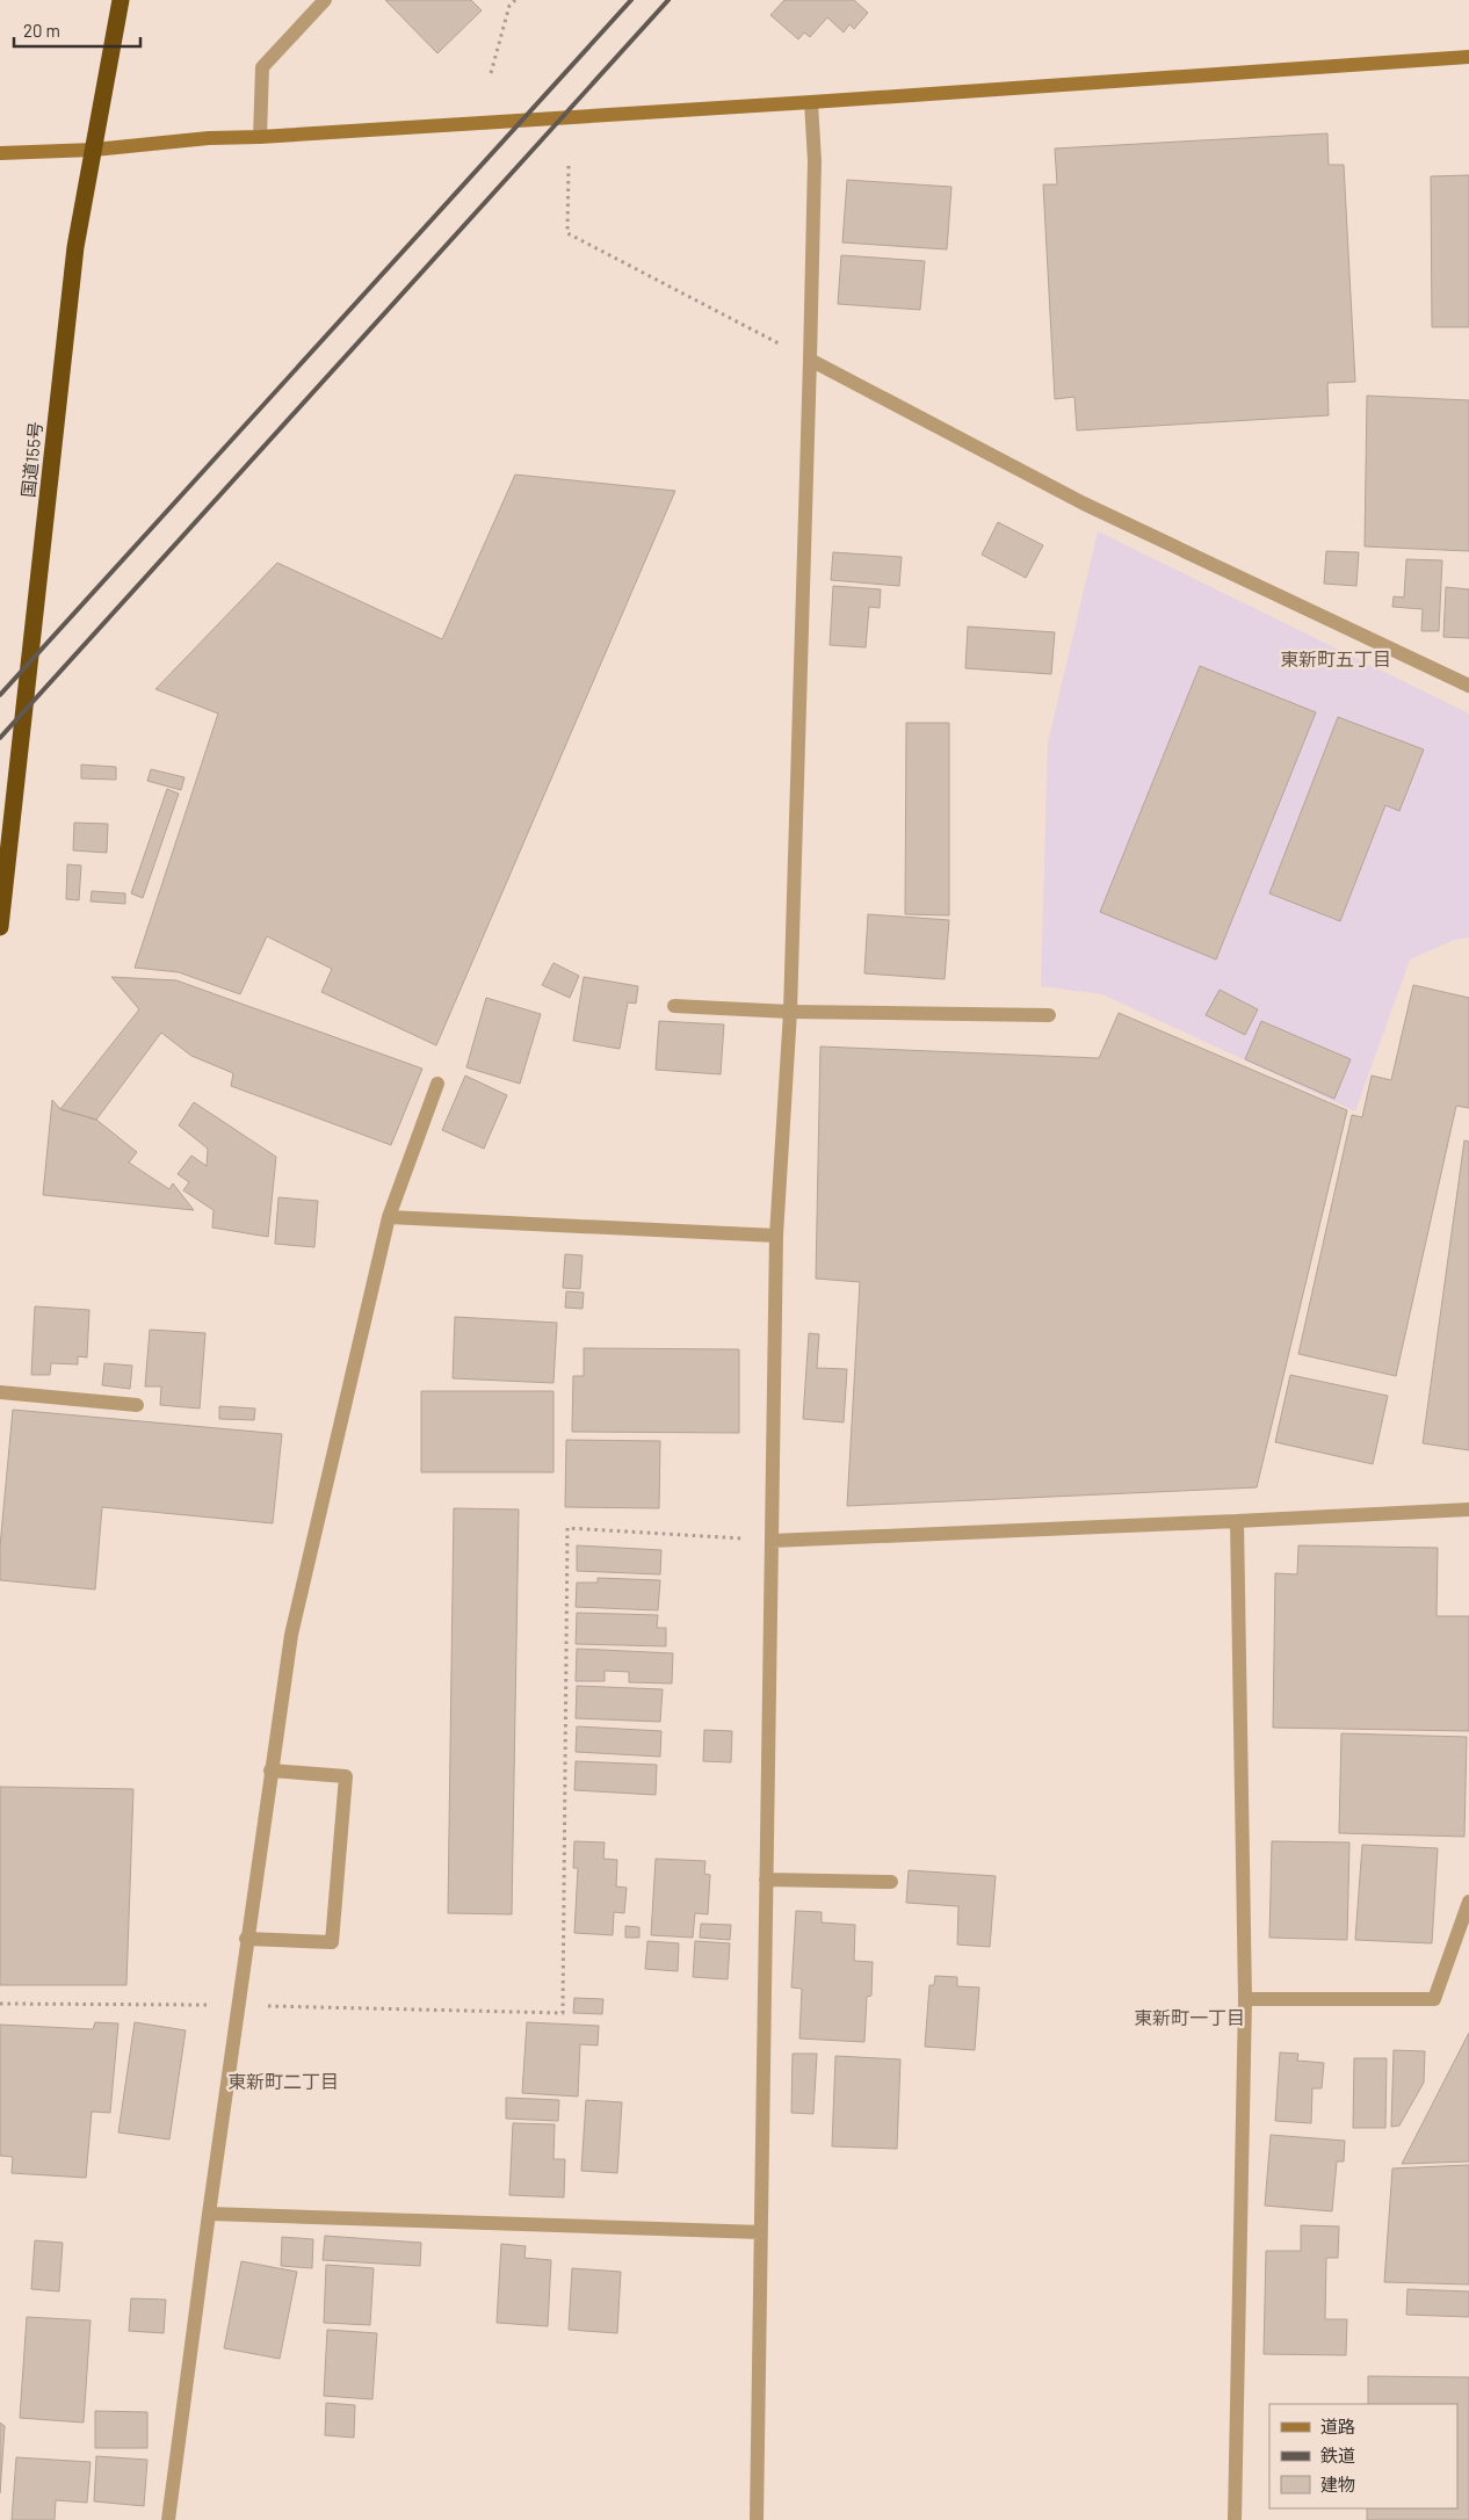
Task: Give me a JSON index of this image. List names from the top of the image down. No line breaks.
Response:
{"streets":{"highway":["国道155号"]},"districts":["東新町五丁目","東新町一丁目","東新町二丁目"],"legend":["道路","鉄道","建物"],"scale_bar":"20 m"}
